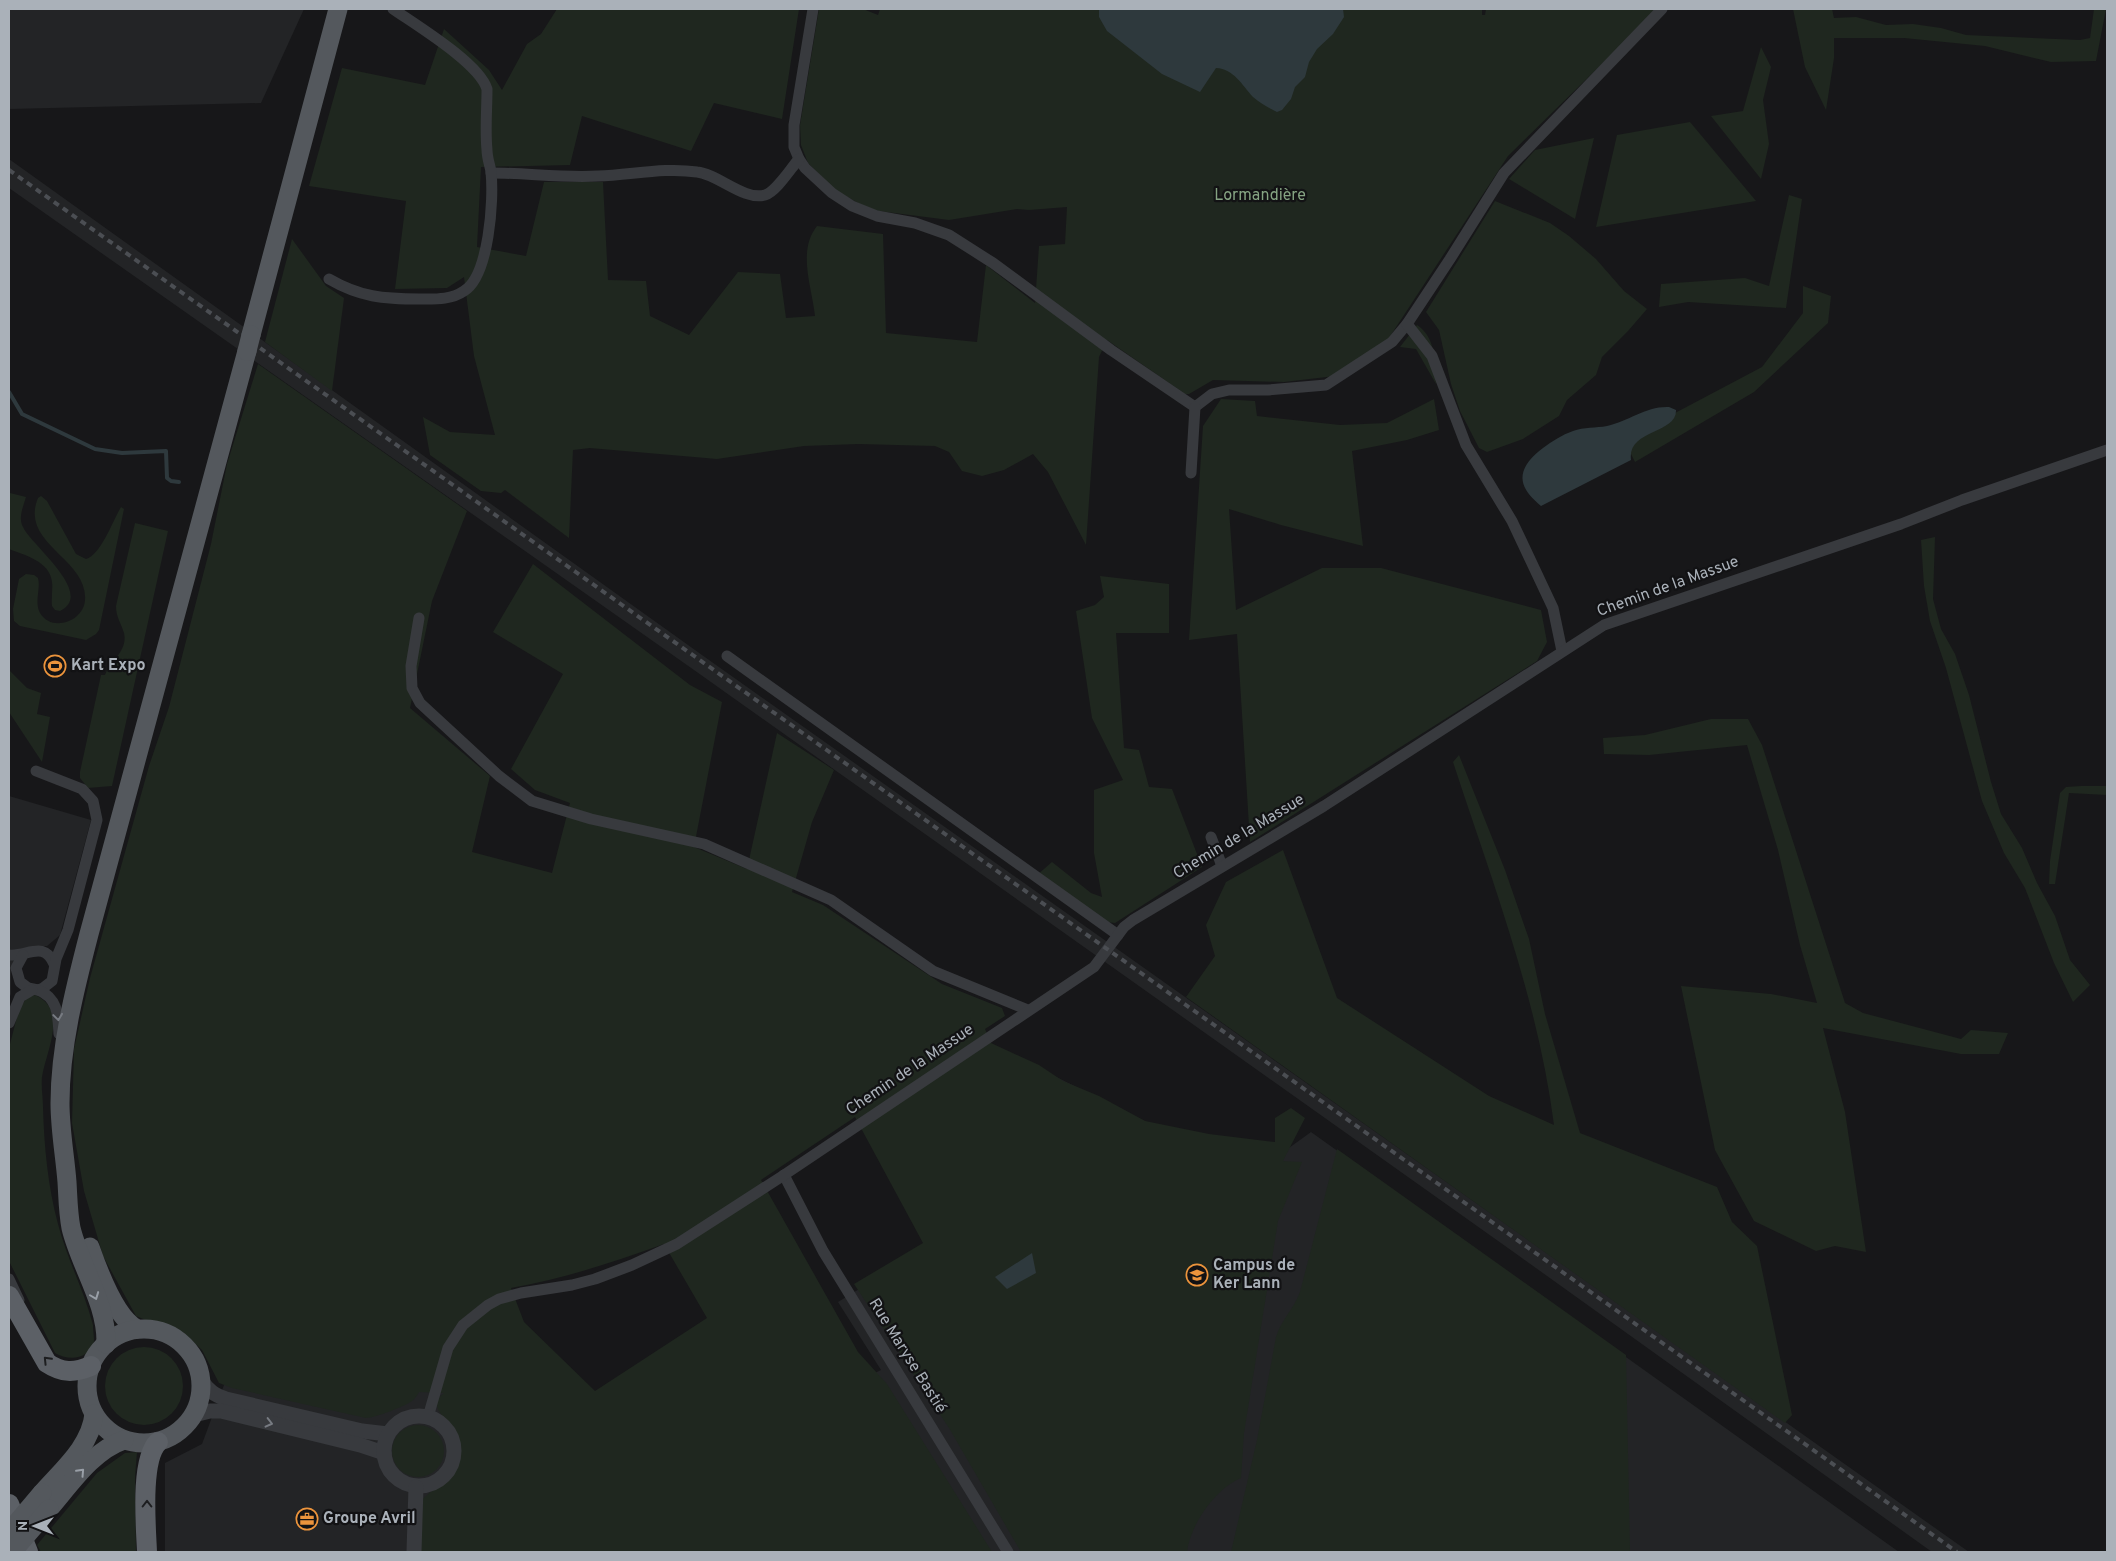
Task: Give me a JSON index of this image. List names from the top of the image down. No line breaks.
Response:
{"streets":{"street":["Chemin de la Massue","Rue Maryse Bastié"]},"crossings":[["Chemin de la Massue","Rue Maryse Bastié"]],"parks":["Lormandière"],"places":{"sports":["Kart Expo"],"school or university":["Campus de Ker Lann"],"office":["Groupe Avril"]},"north":"left"}
